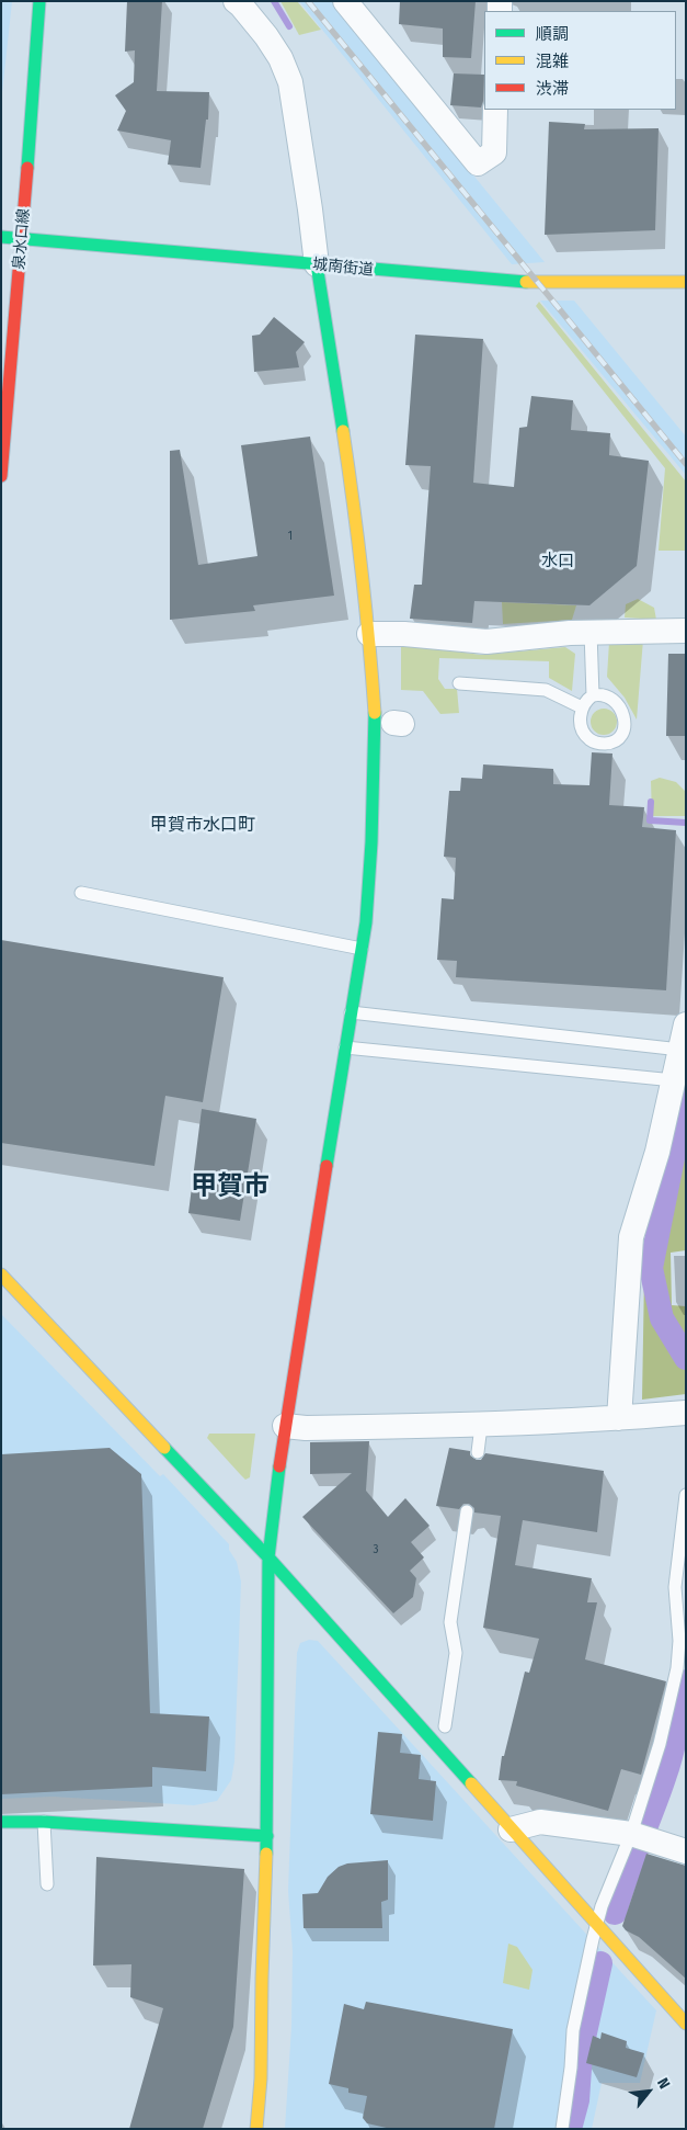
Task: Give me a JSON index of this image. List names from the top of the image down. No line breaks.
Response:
{"streets":{"street":["泉水口線","城南街道"]},"crossings":[["泉水口線","城南街道"]],"districts":["水口","甲賀市水口町","甲賀市"],"house_numbers":["1","3"],"legend":["順調","混雑","渋滞"],"north":"top right"}
